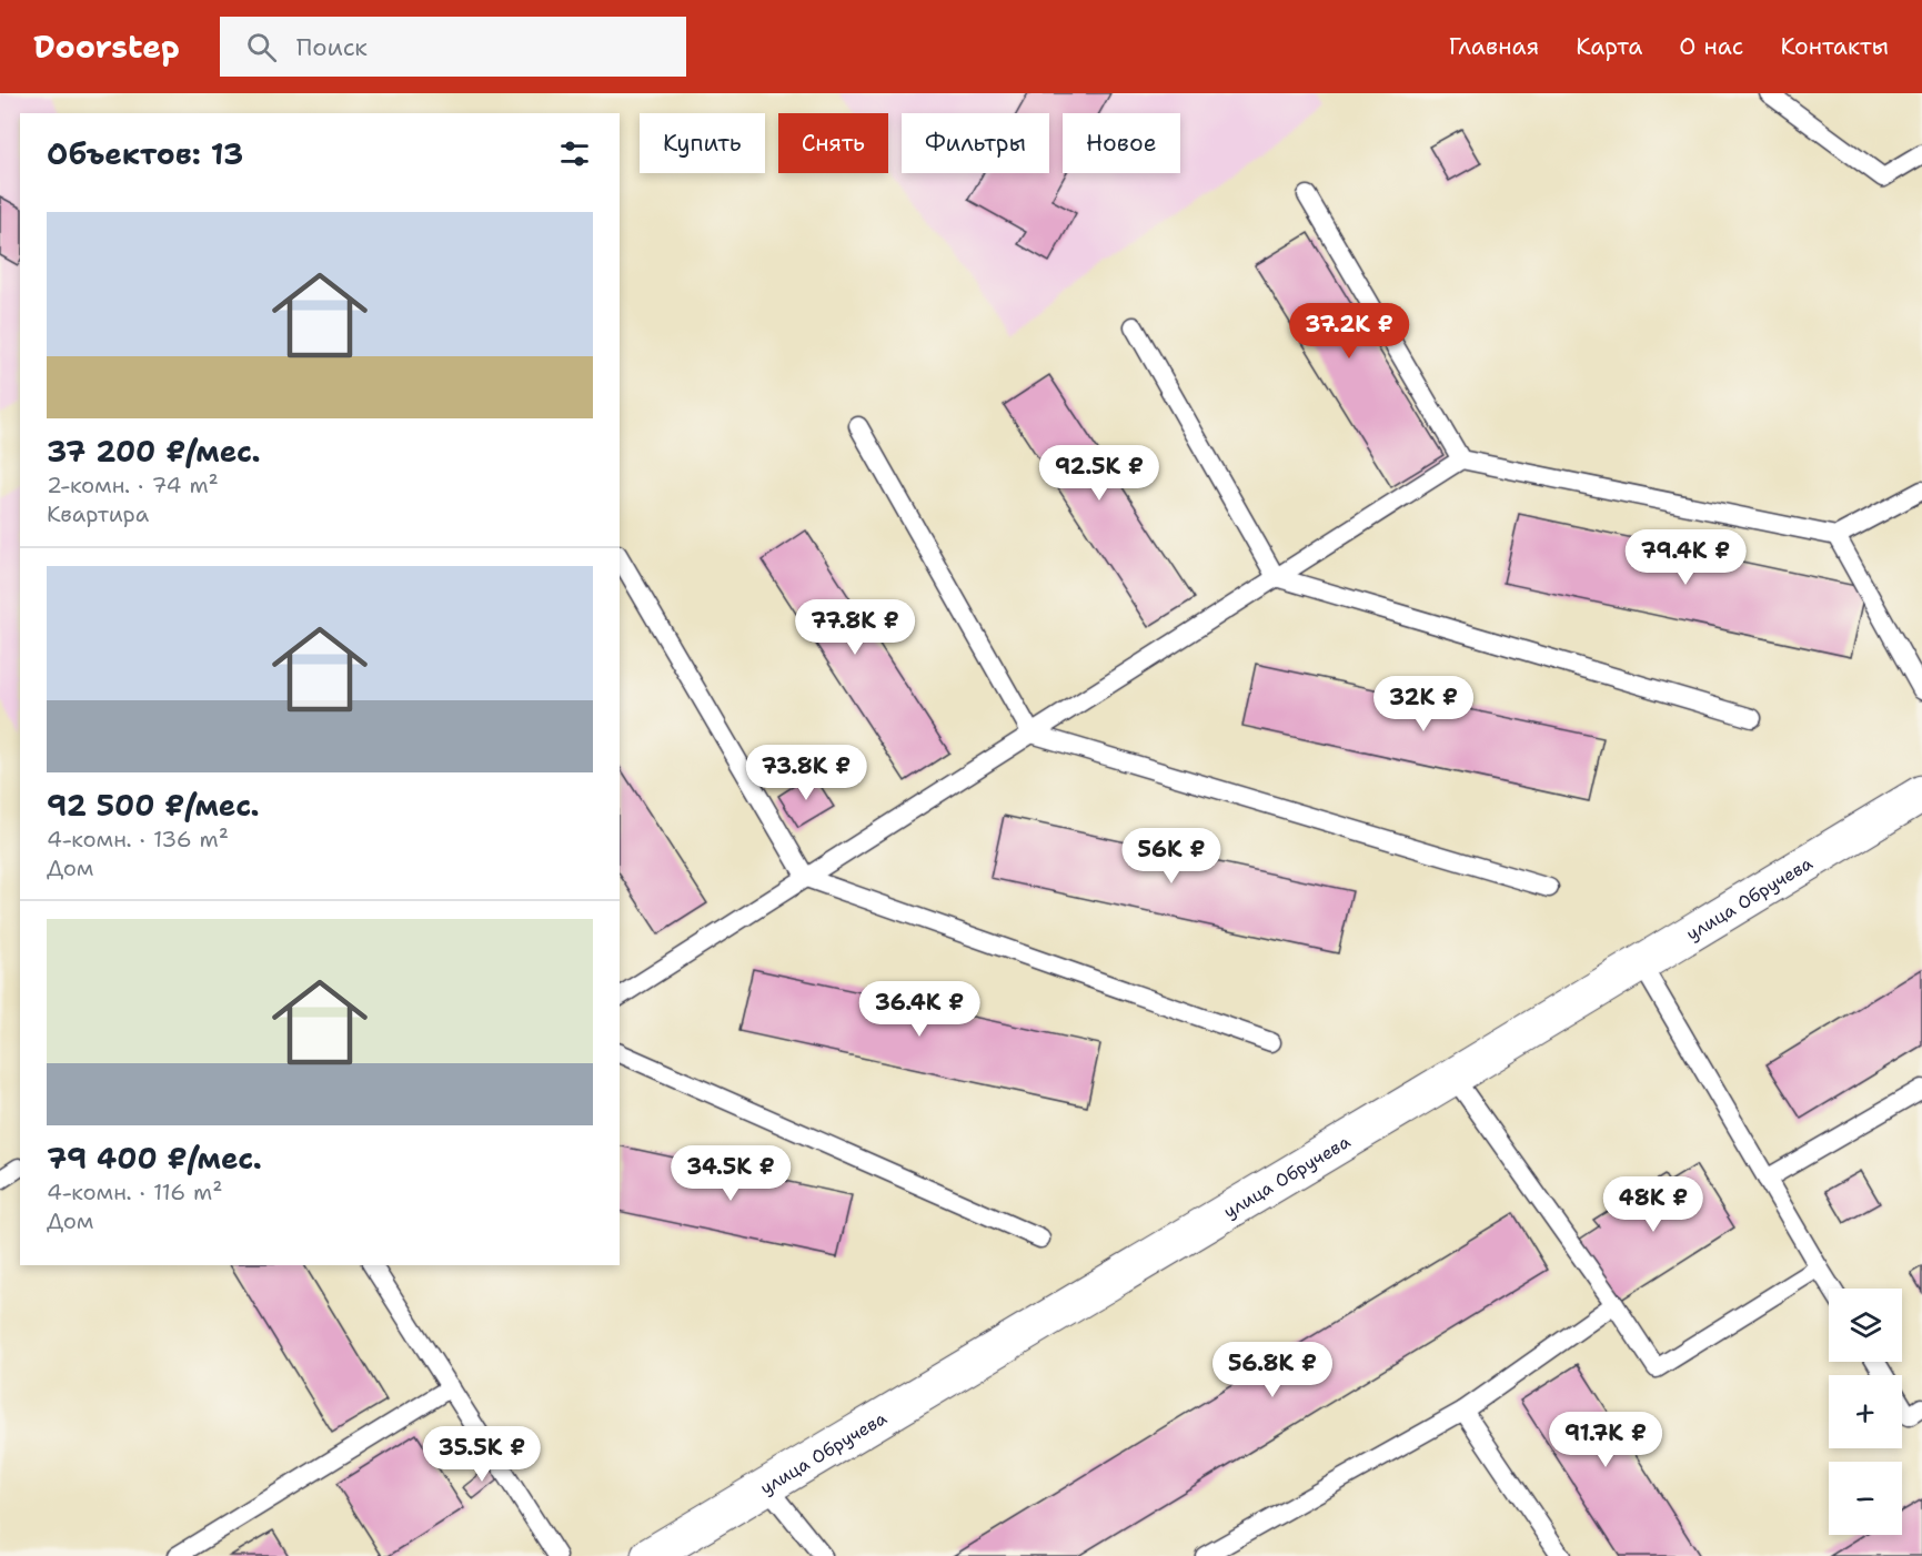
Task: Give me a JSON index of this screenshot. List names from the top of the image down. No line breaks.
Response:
{"streets":{"main road":["улица Обручева"]},"page":{"header":"Doorstep","search":"Поиск","nav":["Главная","Карта","О нас","Контакты"],"chip":["Купить","Снять","Фильтры","Новое"],"heading":"Объектов: 13","list":[{"name":"37 200 ₽/мес.","note":"2-комн. · 74 m² · Квартира"},{"name":"92 500 ₽/мес.","note":"4-комн. · 136 m² · Дом"},{"name":"79 400 ₽/мес.","note":"4-комн. · 116 m² · Дом"}],"price":["37.2K ₽","92.5K ₽","79.4K ₽","77.8K ₽","32K ₽","73.8K ₽","56K ₽","36.4K ₽","34.5K ₽","48K ₽","56.8K ₽","91.7K ₽","35.5K ₽"],"map_buttons":["+","−"]}}
